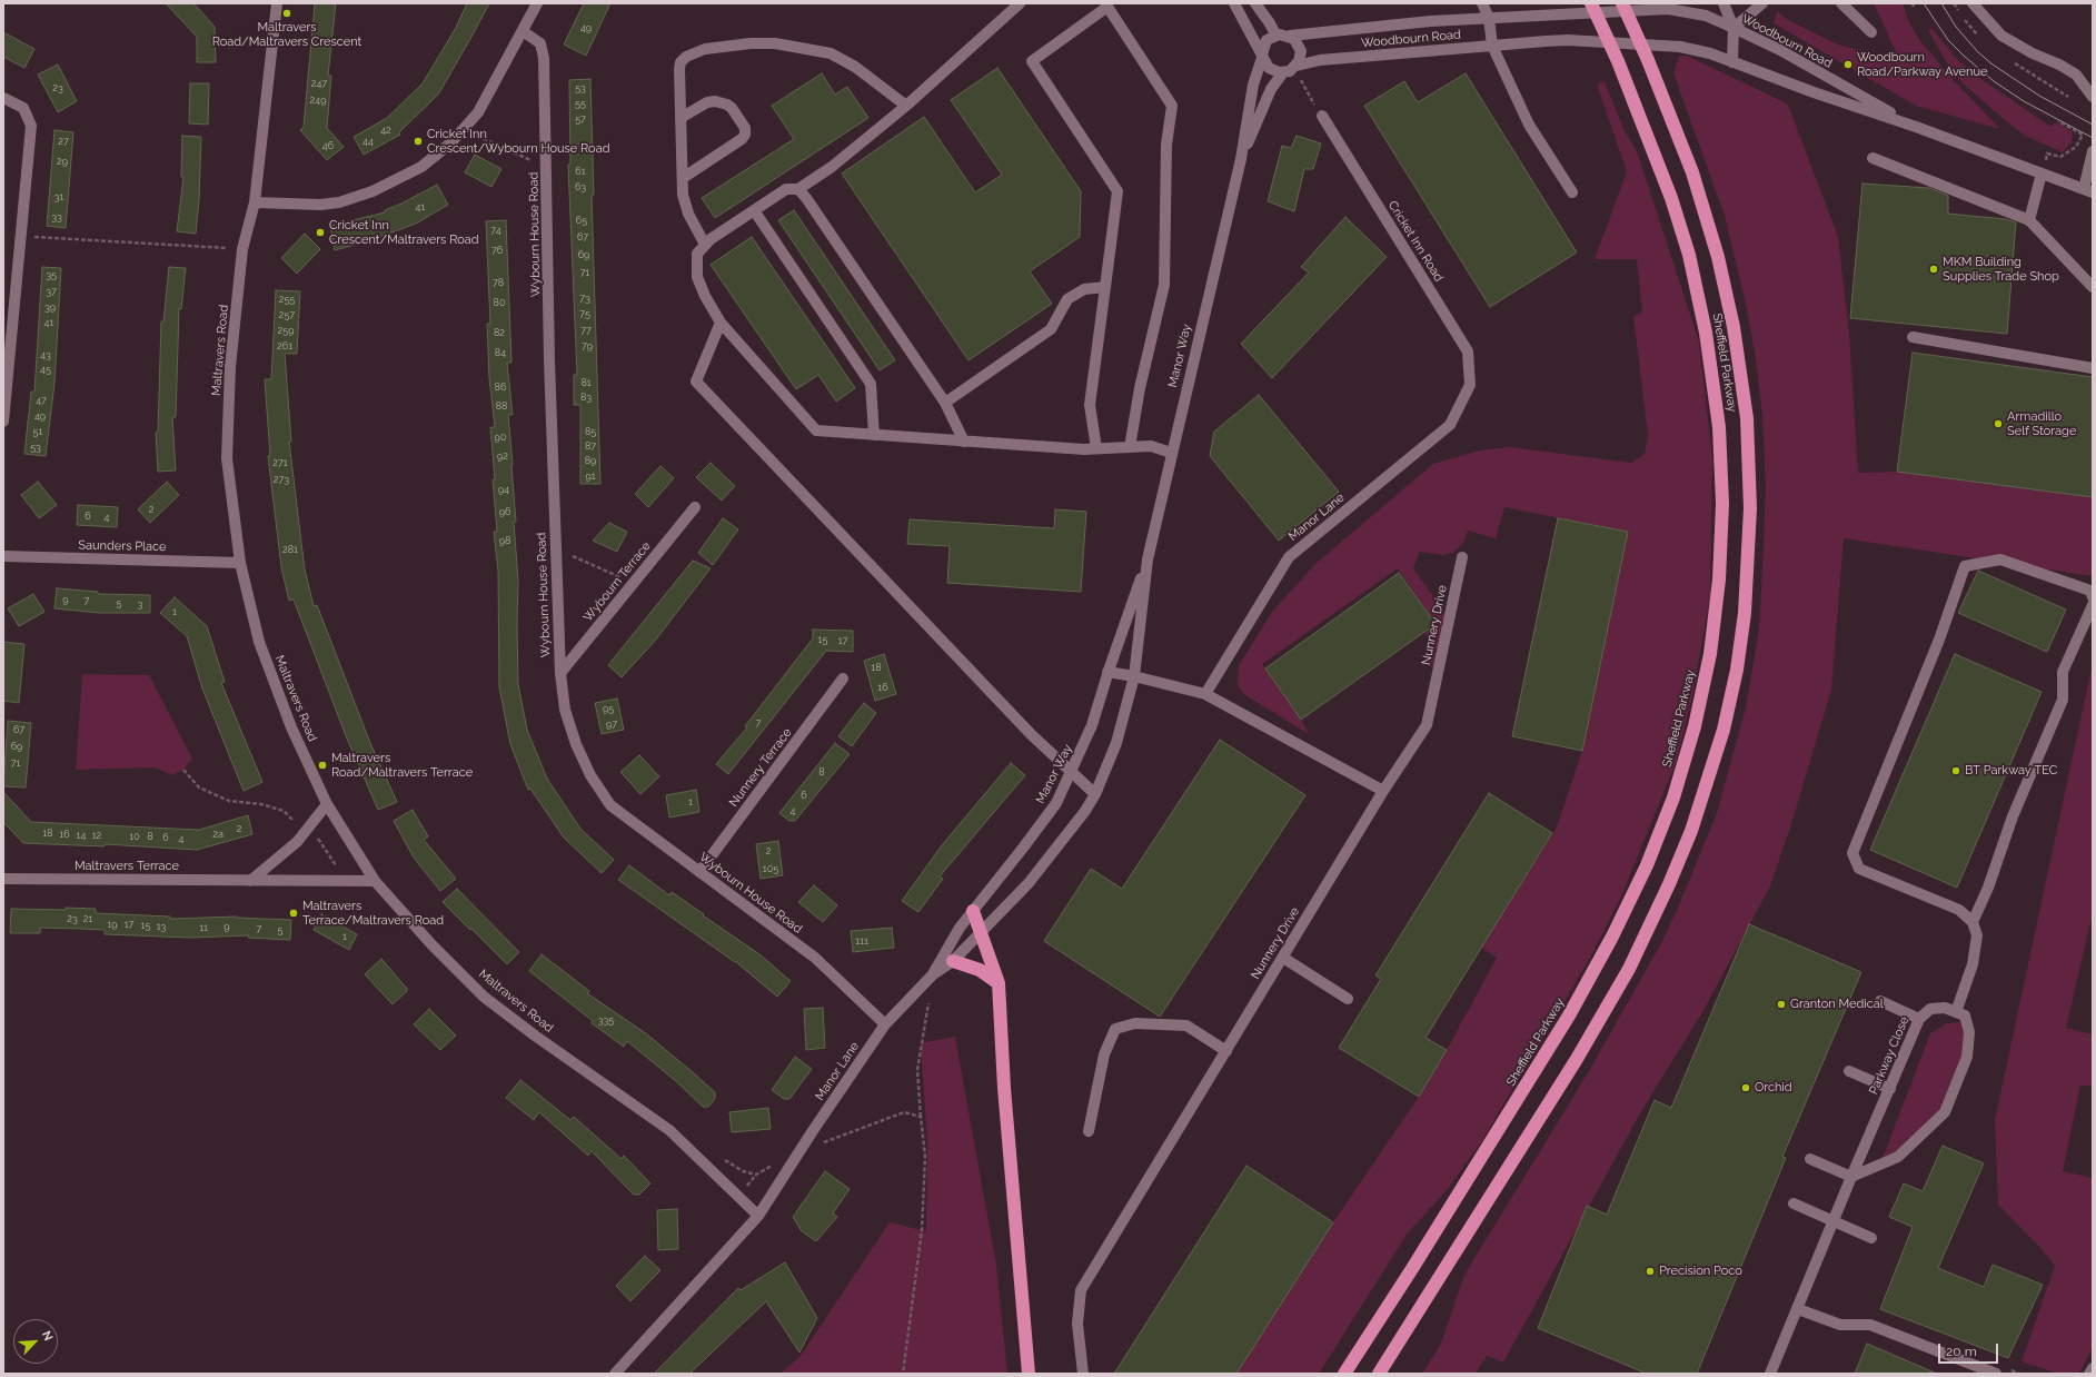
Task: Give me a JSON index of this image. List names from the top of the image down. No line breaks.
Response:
{"streets":{"highway":["Sheffield Parkway"],"street":["Woodbourn Road","Wybourn House Road","Cricket Inn Road","Maltravers Road","Manor Way","Manor Lane","Saunders Place","Wybourn Terrace","Nunnery Drive","Nunnery Terrace","Maltravers Terrace","Parkway Close"]},"crossings":[["Woodbourn Road","Manor Way"],["Wybourn House Road","Manor Lane"],["Wybourn House Road","Wybourn Terrace"],["Wybourn House Road","Nunnery Terrace"],["Cricket Inn Road","Manor Lane"],["Maltravers Road","Manor Lane"],["Maltravers Road","Saunders Place"],["Maltravers Road","Maltravers Terrace"],["Manor Way","Manor Lane"]],"places":["Maltravers Road/Maltravers Crescent","Woodbourn Road/Parkway Avenue","Cricket Inn Crescent/Wybourn House Road","Cricket Inn Crescent/Maltravers Road","MKM Building Supplies Trade Shop","Armadillo Self Storage","Maltravers Road/Maltravers Terrace","BT Parkway TEC","Maltravers Terrace/Maltravers Road","Granton Medical","Orchid","Precision Poco"],"house_numbers":["49","247","23","53","249","55","57","42","27","44","46","29","61","63","31","41","33","65","74","67","76","69","71","35","78","37","73","255","80","39","75","257","41","259","77","82","261","79","84","43","45","81","86","83","47","88","49","51","85","90","87","53","92","89","271","91","273","94","2","96","6","4","98","281","9","7","5","3","1","15","17","18","16","95","7","97","67","69","71","8","6","1","4","2","18","16","2a","14","12","10","8","6","4","2","105","23","21","19","17","15","13","9","11","7","5","1","111","335"],"scale_bar":"20 m","north":"top right"}
